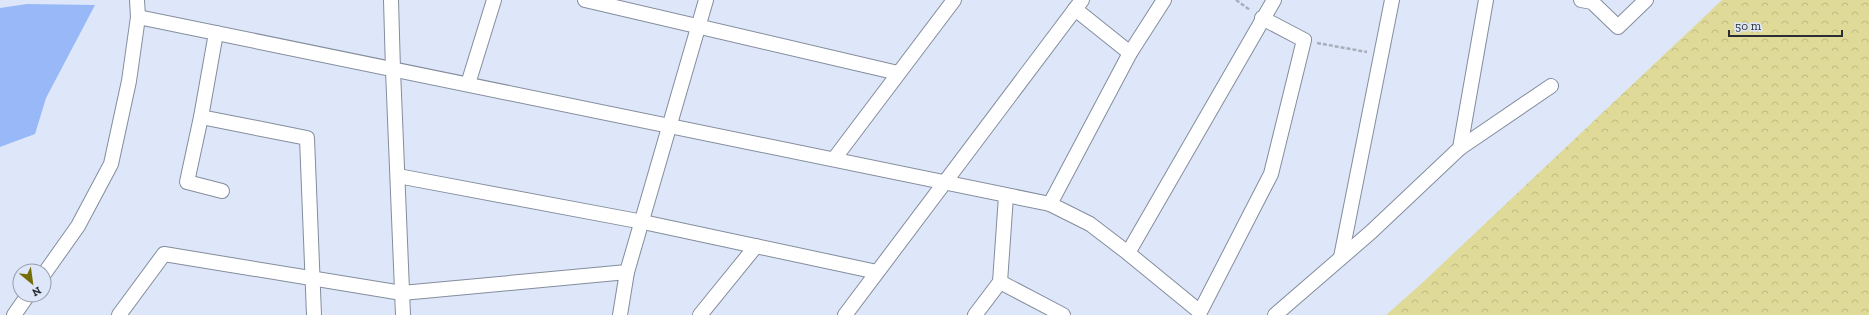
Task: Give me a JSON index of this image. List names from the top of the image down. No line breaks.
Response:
{"scale_bar":"50 m","north":"bottom right"}
